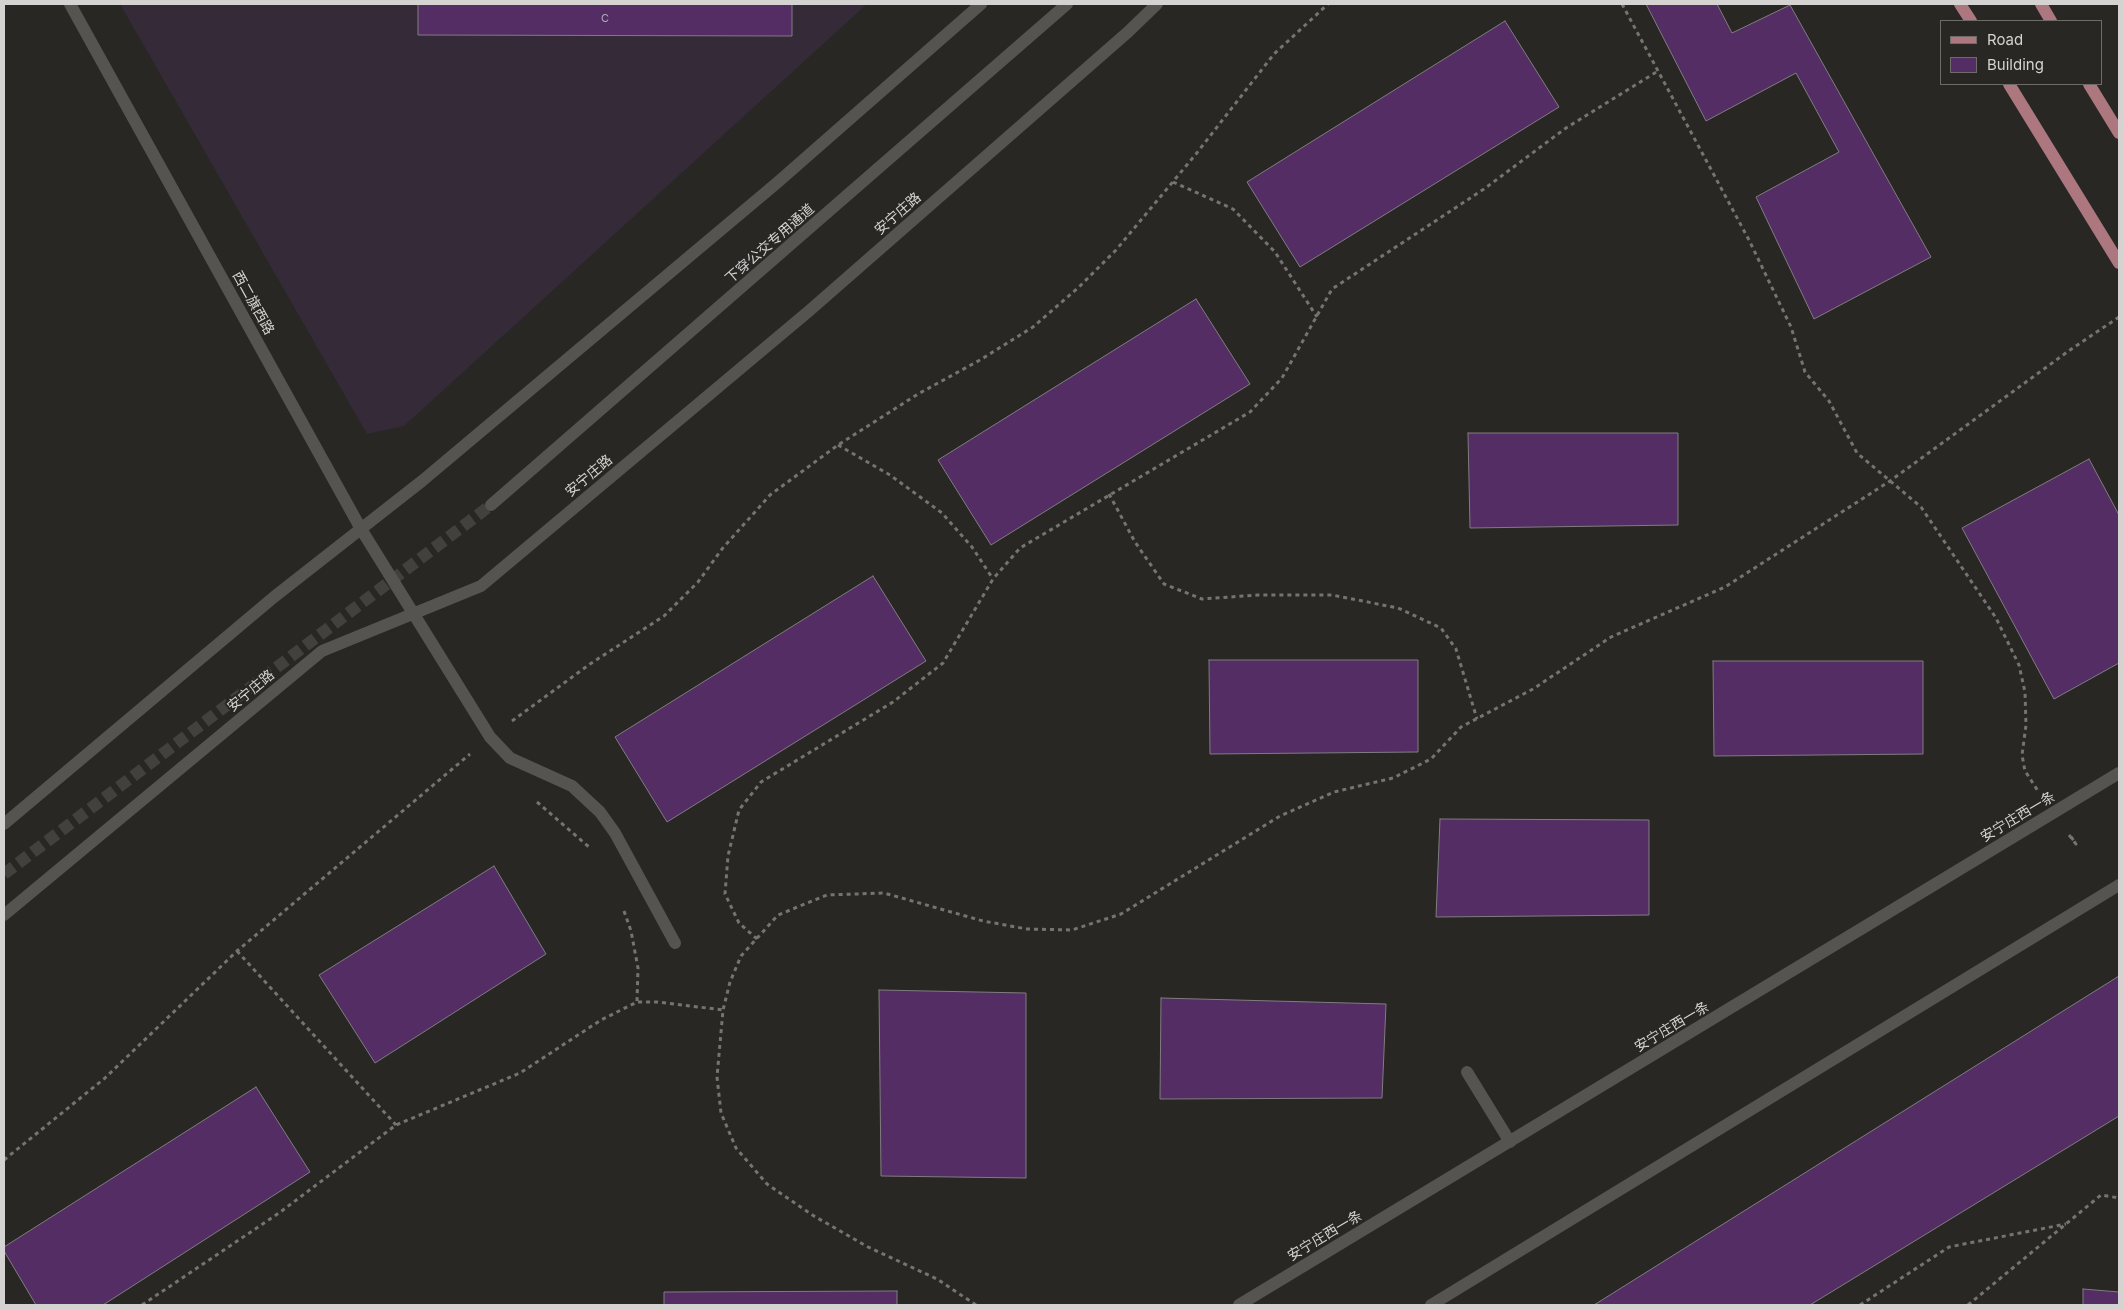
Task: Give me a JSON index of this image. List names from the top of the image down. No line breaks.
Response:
{"streets":{"street":["安宁庄路","下穿公交专用通道","西二旗西路","安宁庄西一条"]},"crossings":[["安宁庄路","西二旗西路"]],"house_numbers":["C"],"legend":["Road","Building"]}
